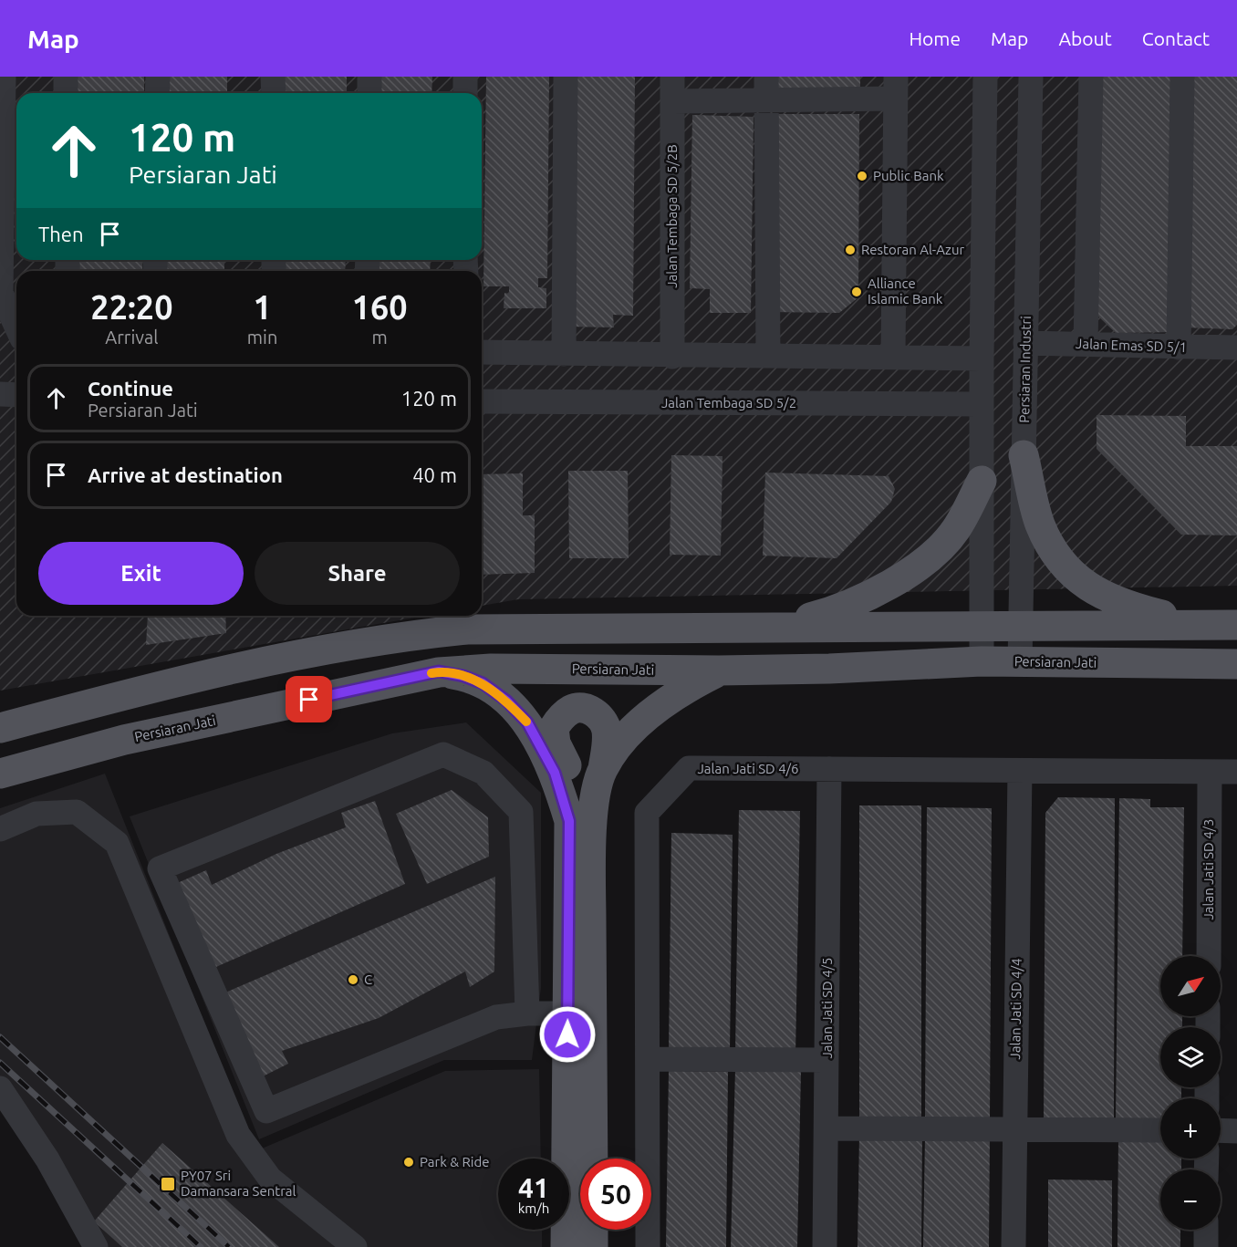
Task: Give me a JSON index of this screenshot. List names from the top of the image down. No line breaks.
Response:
{"streets":{"main road":["Persiaran Jati"],"street":["Jalan Tembaga SD 5/2B","Jalan Emas SD 5/1","Persiaran Industri","Jalan Tembaga SD 5/2","Jalan Jati SD 4/6","Jalan Jati SD 4/3","Jalan Jati SD 4/5","Jalan Jati SD 4/4"]},"crossings":[["Jalan Emas SD 5/1","Persiaran Industri"],["Persiaran Industri","Persiaran Jati"],["Jalan Jati SD 4/6","Jalan Jati SD 4/3"],["Jalan Jati SD 4/6","Jalan Jati SD 4/5"],["Jalan Jati SD 4/6","Jalan Jati SD 4/4"]],"places":{"other":["Public Bank","Restoran Al-Azur","Alliance Islamic Bank","C","Park & Ride"],"transit":["PY07 Sri Damansara Sentral"]},"north":"top right","page":{"header":"Map","nav":["Home","Map","About","Contact"],"turn":["120 m","Persiaran Jati"],"then":"Then","eta":["22:20","Arrival","1","min","160","m"],"list":[{"name":"Continue","note":"Persiaran Jati","value":"120 m"},{"name":"Arrive at destination","value":"40 m"}],"buttons":["Exit","Share"],"map_buttons":["+","−"],"speed":"41 km/h","limit":"50"}}
